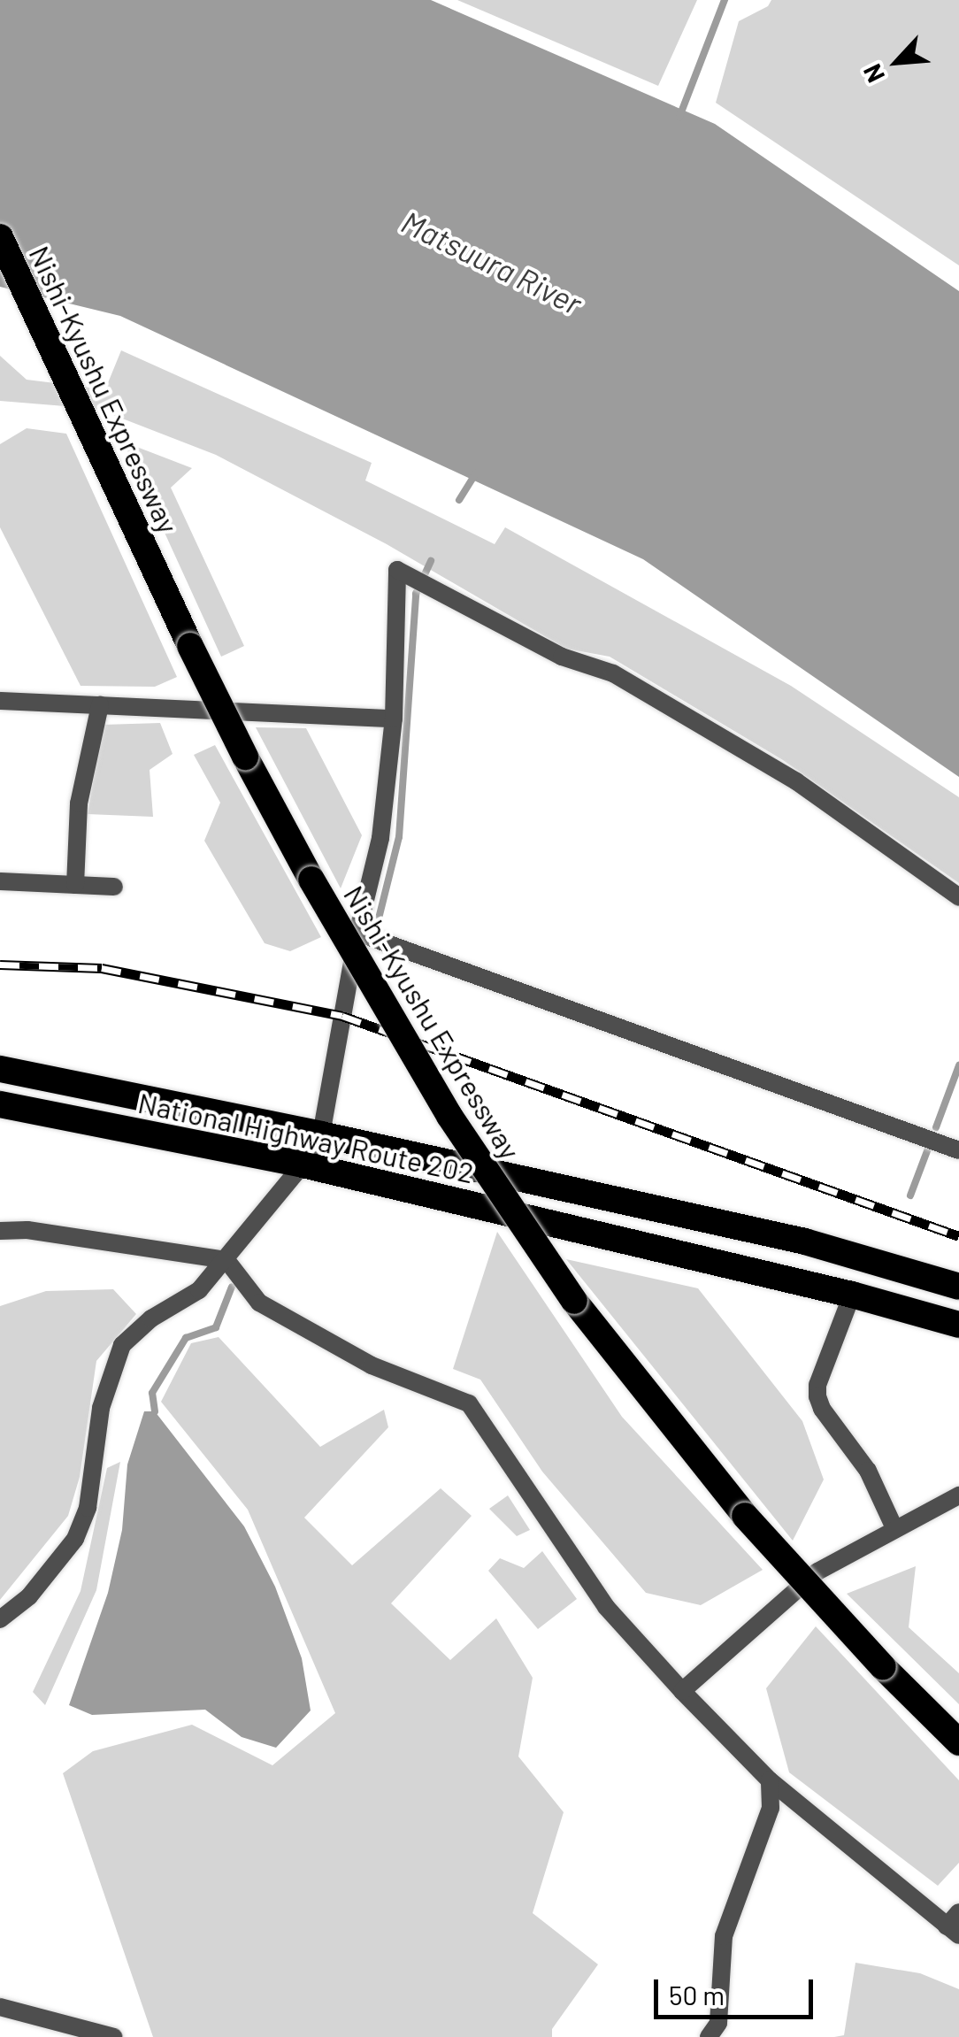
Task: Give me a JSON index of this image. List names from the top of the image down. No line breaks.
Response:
{"streets":{"highway":["Nishi-Kyushu Expressway","National Highway Route 202"]},"water":["Matsuura River"],"scale_bar":"50 m","north":"bottom left"}
